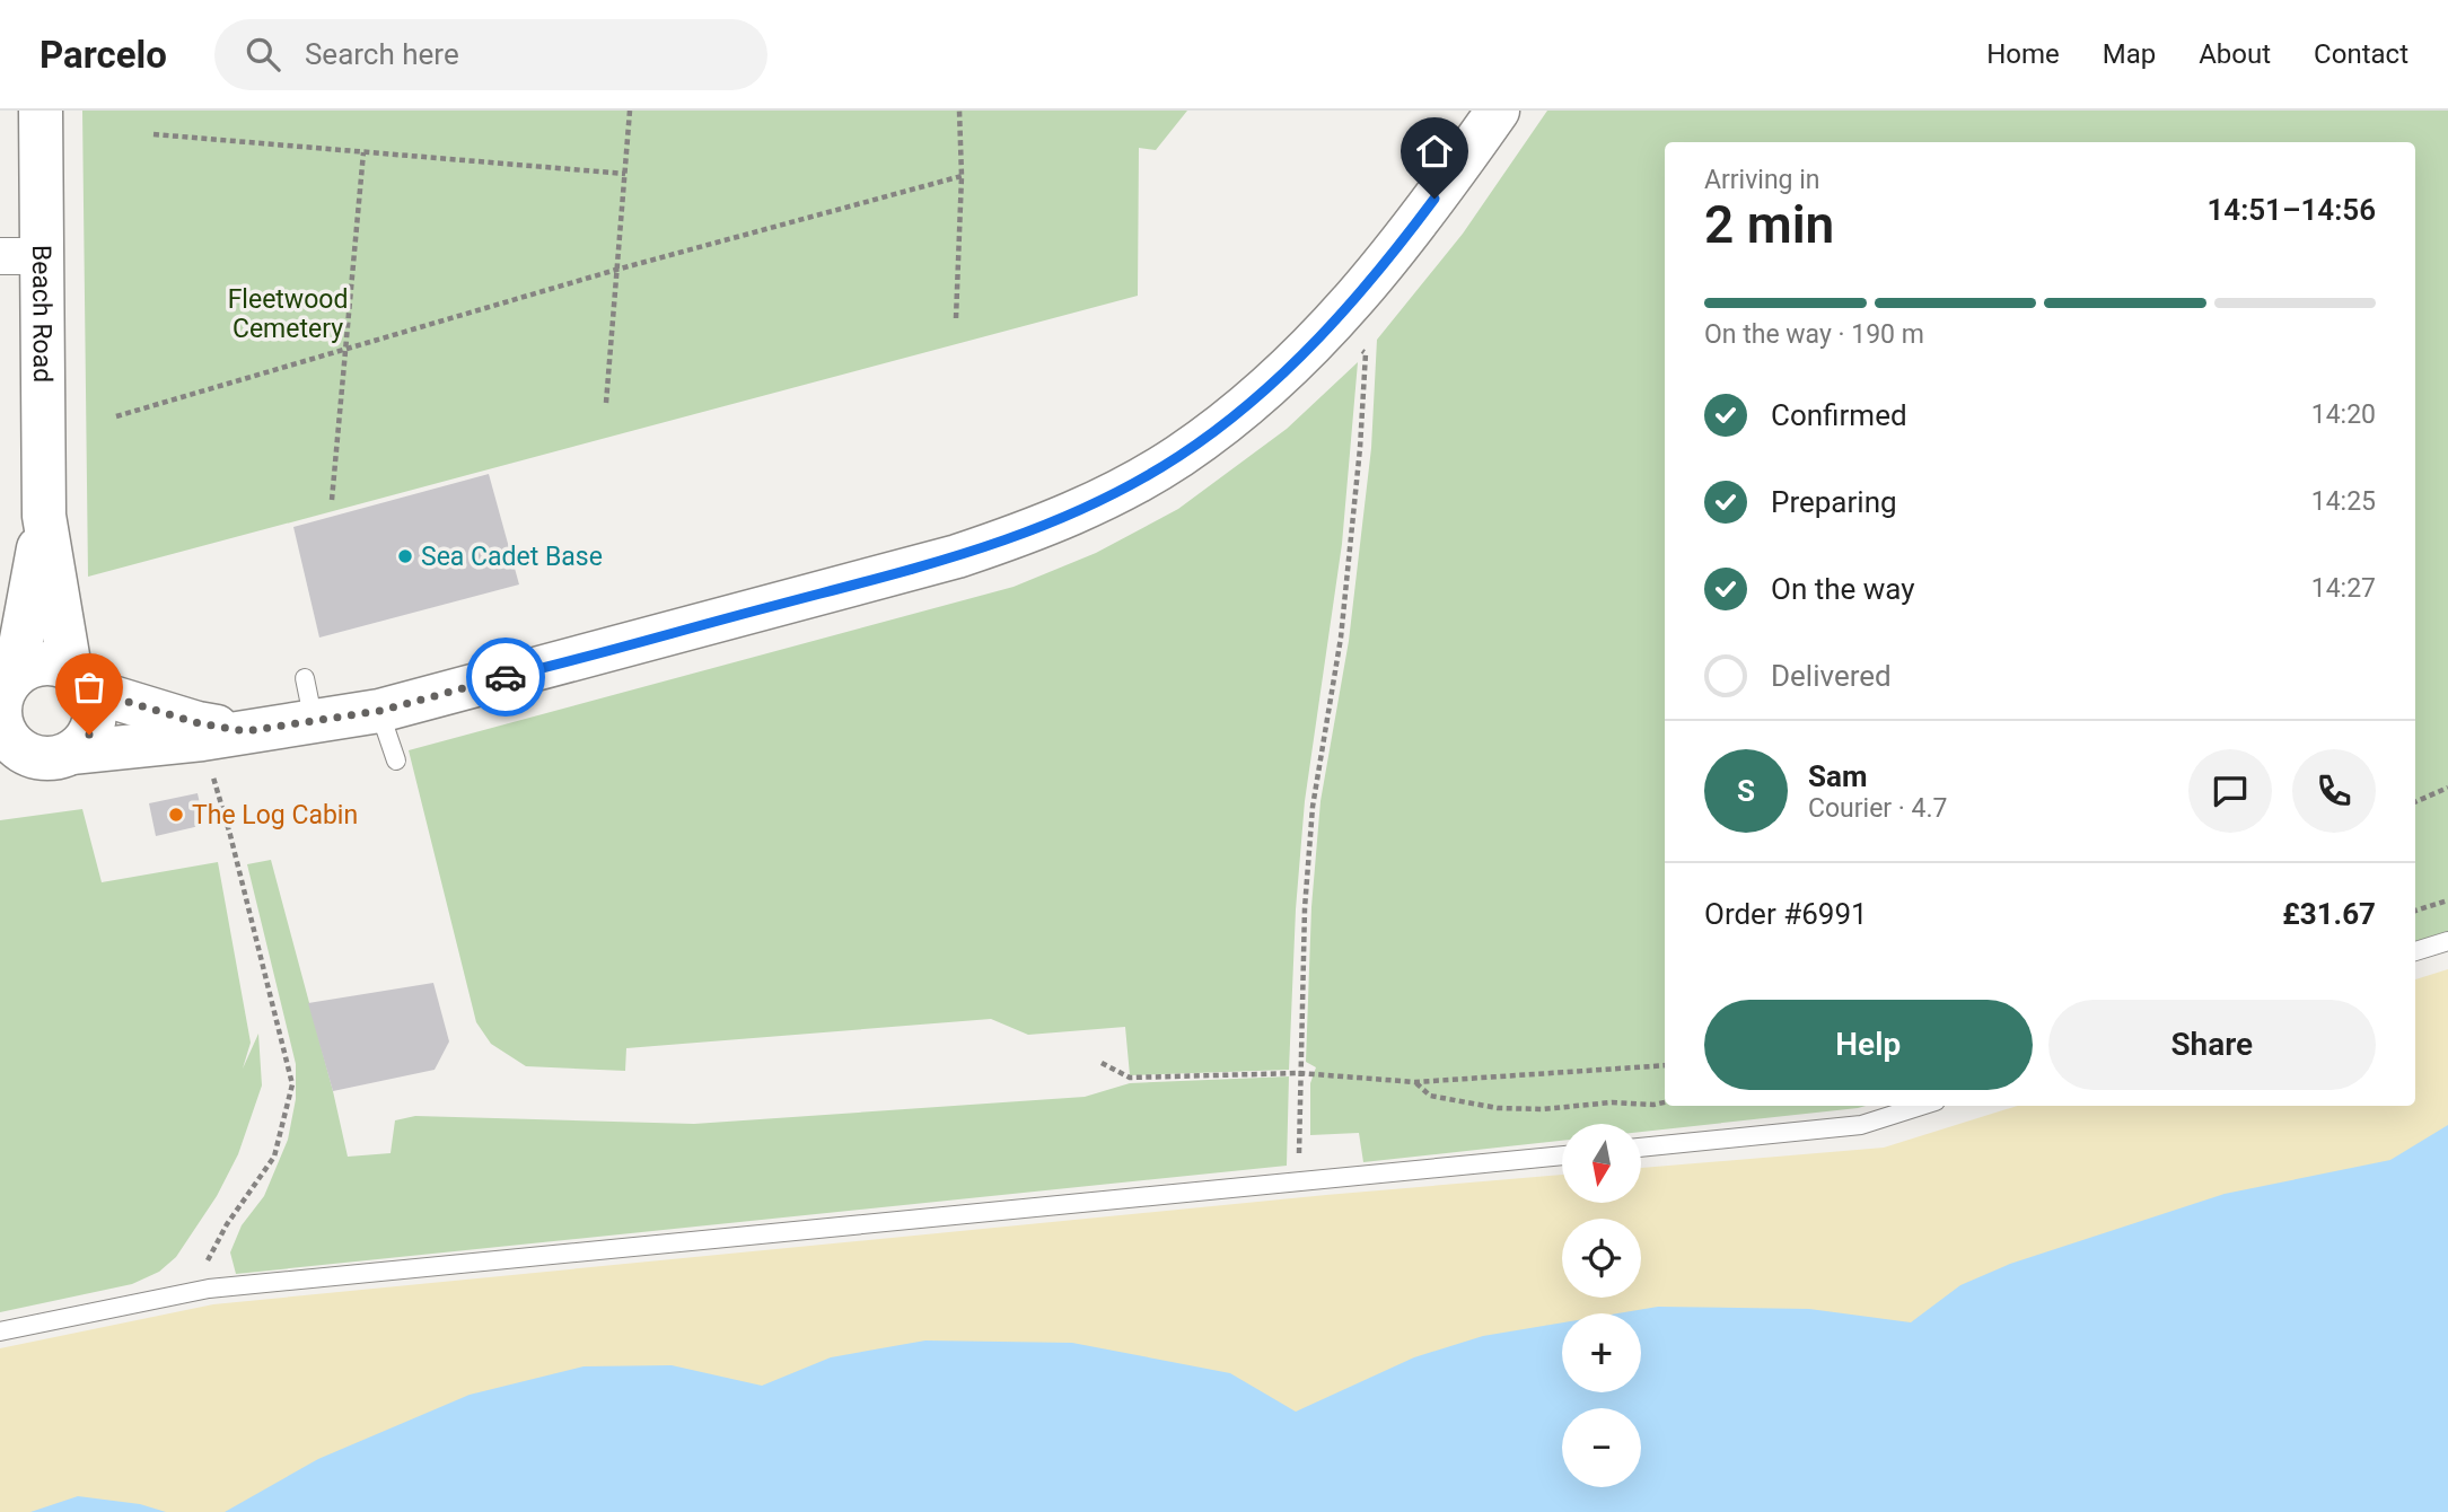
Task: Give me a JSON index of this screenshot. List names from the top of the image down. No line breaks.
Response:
{"streets":{"street":["Beach Road"]},"parks":["Fleetwood Cemetery"],"places":["Sea Cadet Base","The Log Cabin"],"north":"bottom","page":{"header":"Parcelo","search":"Search here","nav":["Home","Map","About","Contact"],"heading":["2 min","Arriving in","14:51–14:56"],"panel":["Sam","Courier · 4.7","Order #6991","£31.67"],"bar":"On the way · 190 m","list":[["Confirmed","14:20"],["Preparing","14:25"],["On the way","14:27"],"Delivered"],"round":"S","buttons":["Help","Share"],"map_buttons":["+","−"]}}
